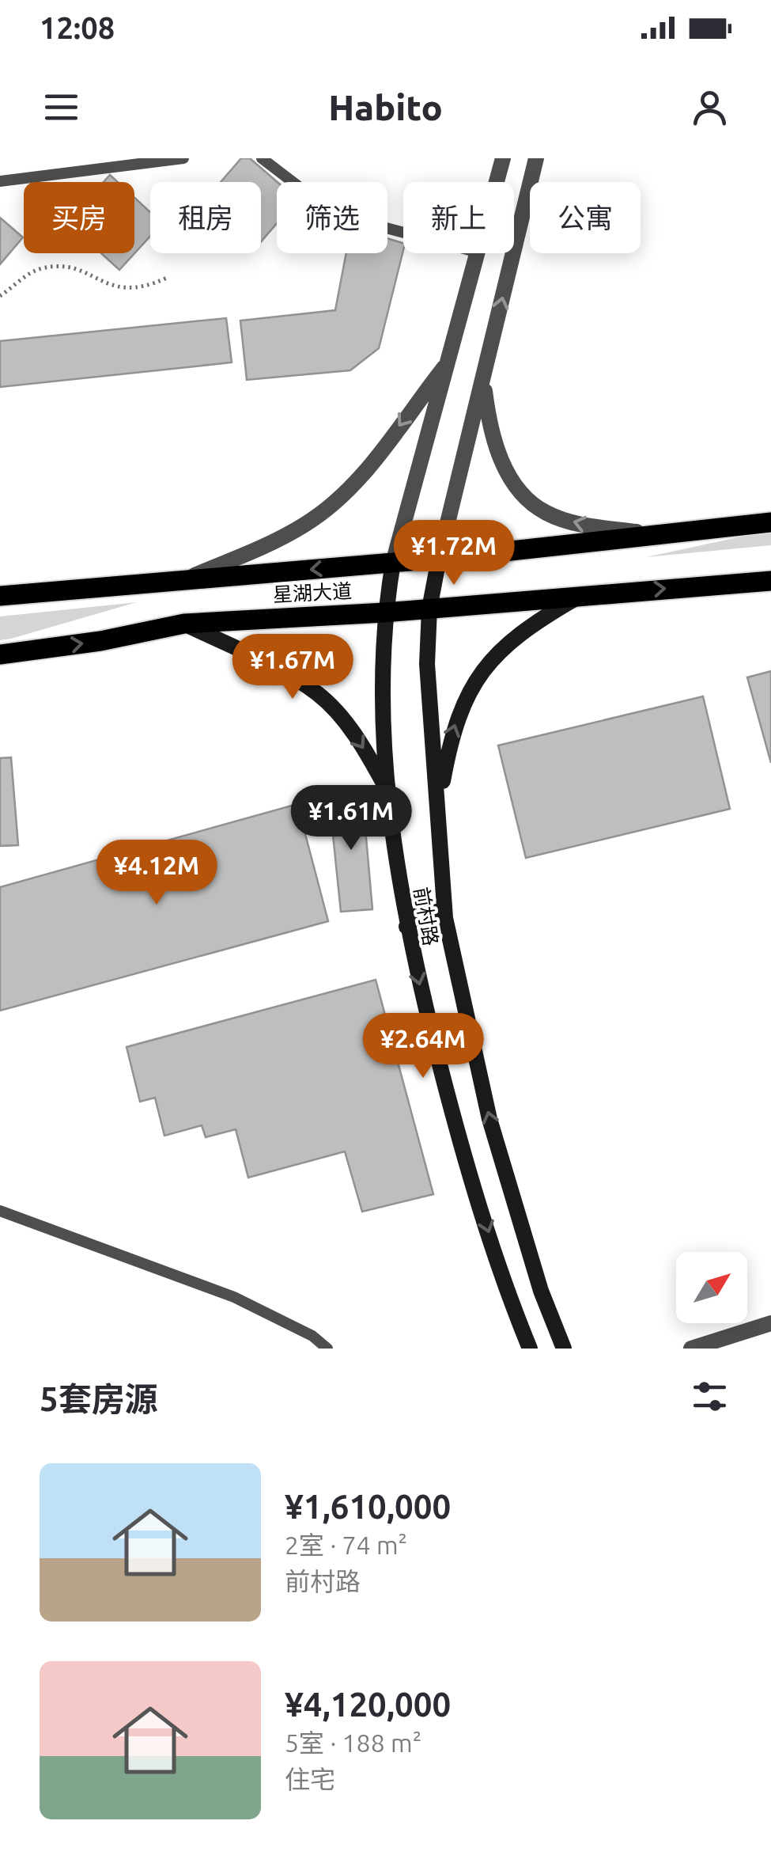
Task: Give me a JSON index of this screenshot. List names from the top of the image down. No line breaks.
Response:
{"streets":{"main road":["星湖大道","前村路"]},"crossings":[["星湖大道","前村路"]],"north":"top right","page":{"status":"12:08","header":"Habito","chip":["买房","租房","筛选","新上","公寓"],"price":["¥1.72M","¥1.67M","¥1.61M","¥4.12M","¥2.64M"],"heading":"5套房源","list":[{"name":"¥1,610,000","note":"2室 · 74 m² · 前村路"},{"name":"¥4,120,000","note":"5室 · 188 m² · 住宅"}]}}
